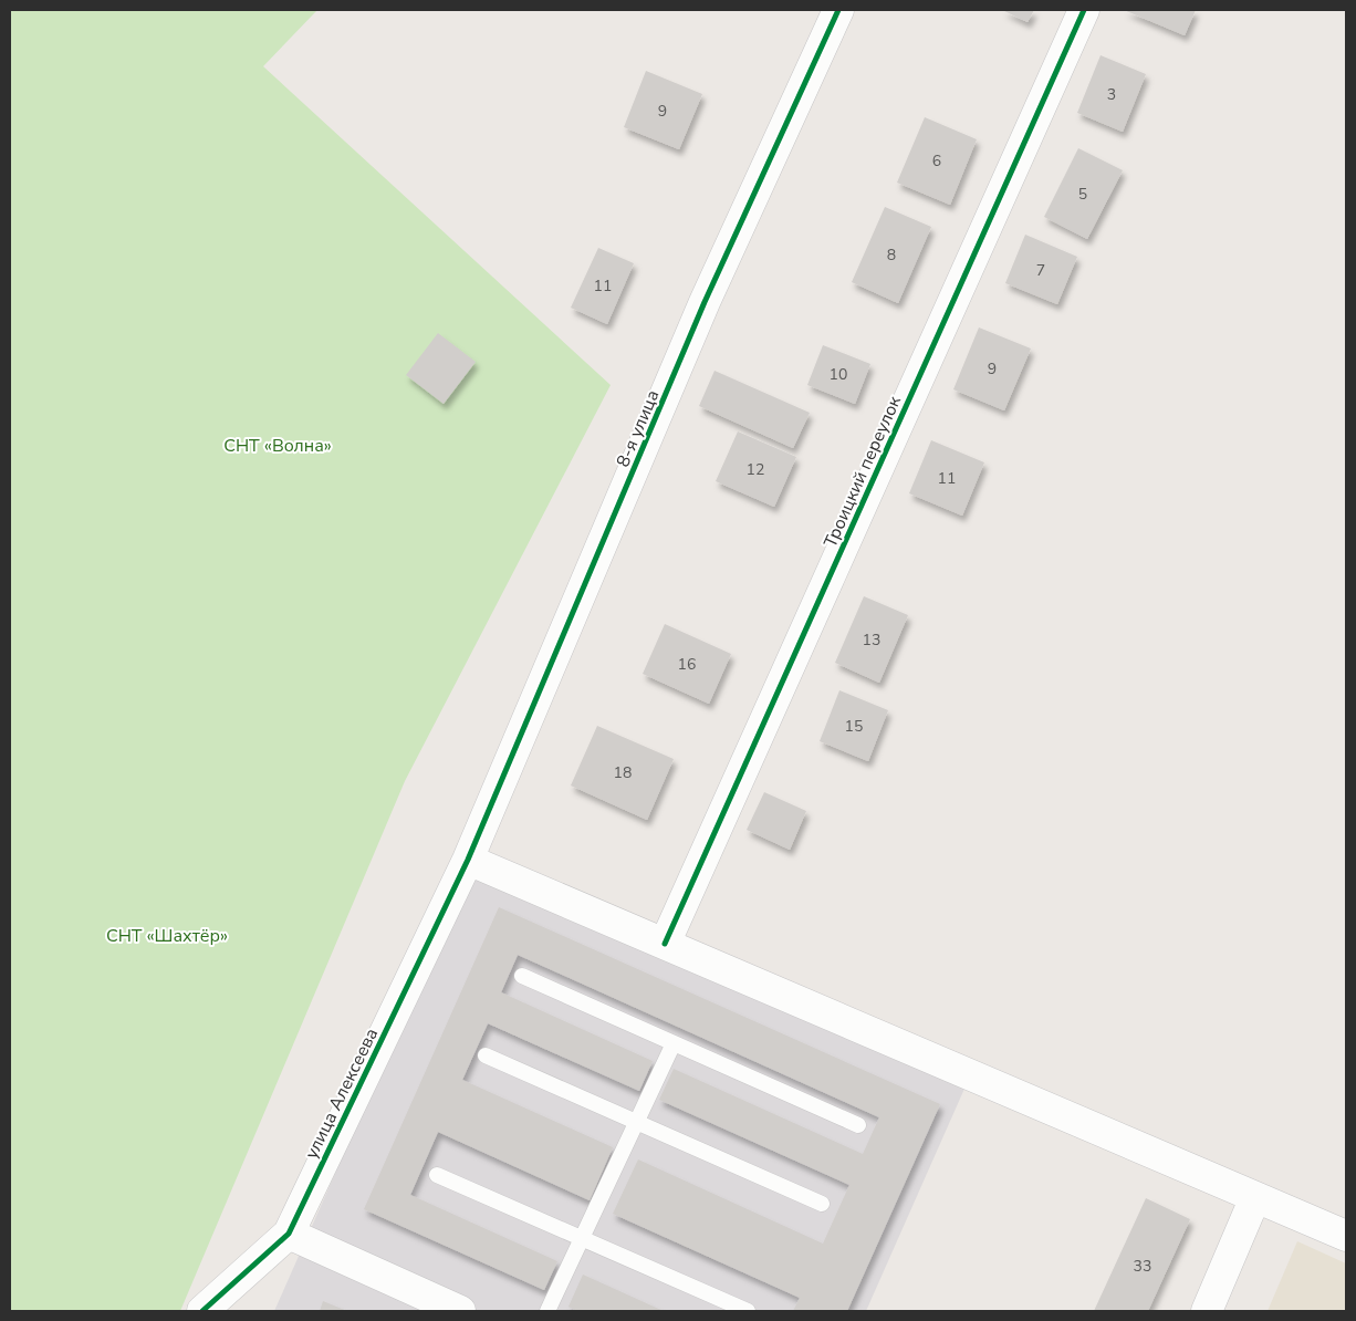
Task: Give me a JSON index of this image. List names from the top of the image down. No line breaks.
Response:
{"streets":{"street":["8-я улица","Троицкий переулок","улица Алексеева"]},"crossings":[["8-я улица","улица Алексеева"]],"parks":["СНТ «Волна»","СНТ «Шахтёр»"],"house_numbers":["3","9","6","5","8","7","11","9","10","12","11","13","16","15","18","33"]}
